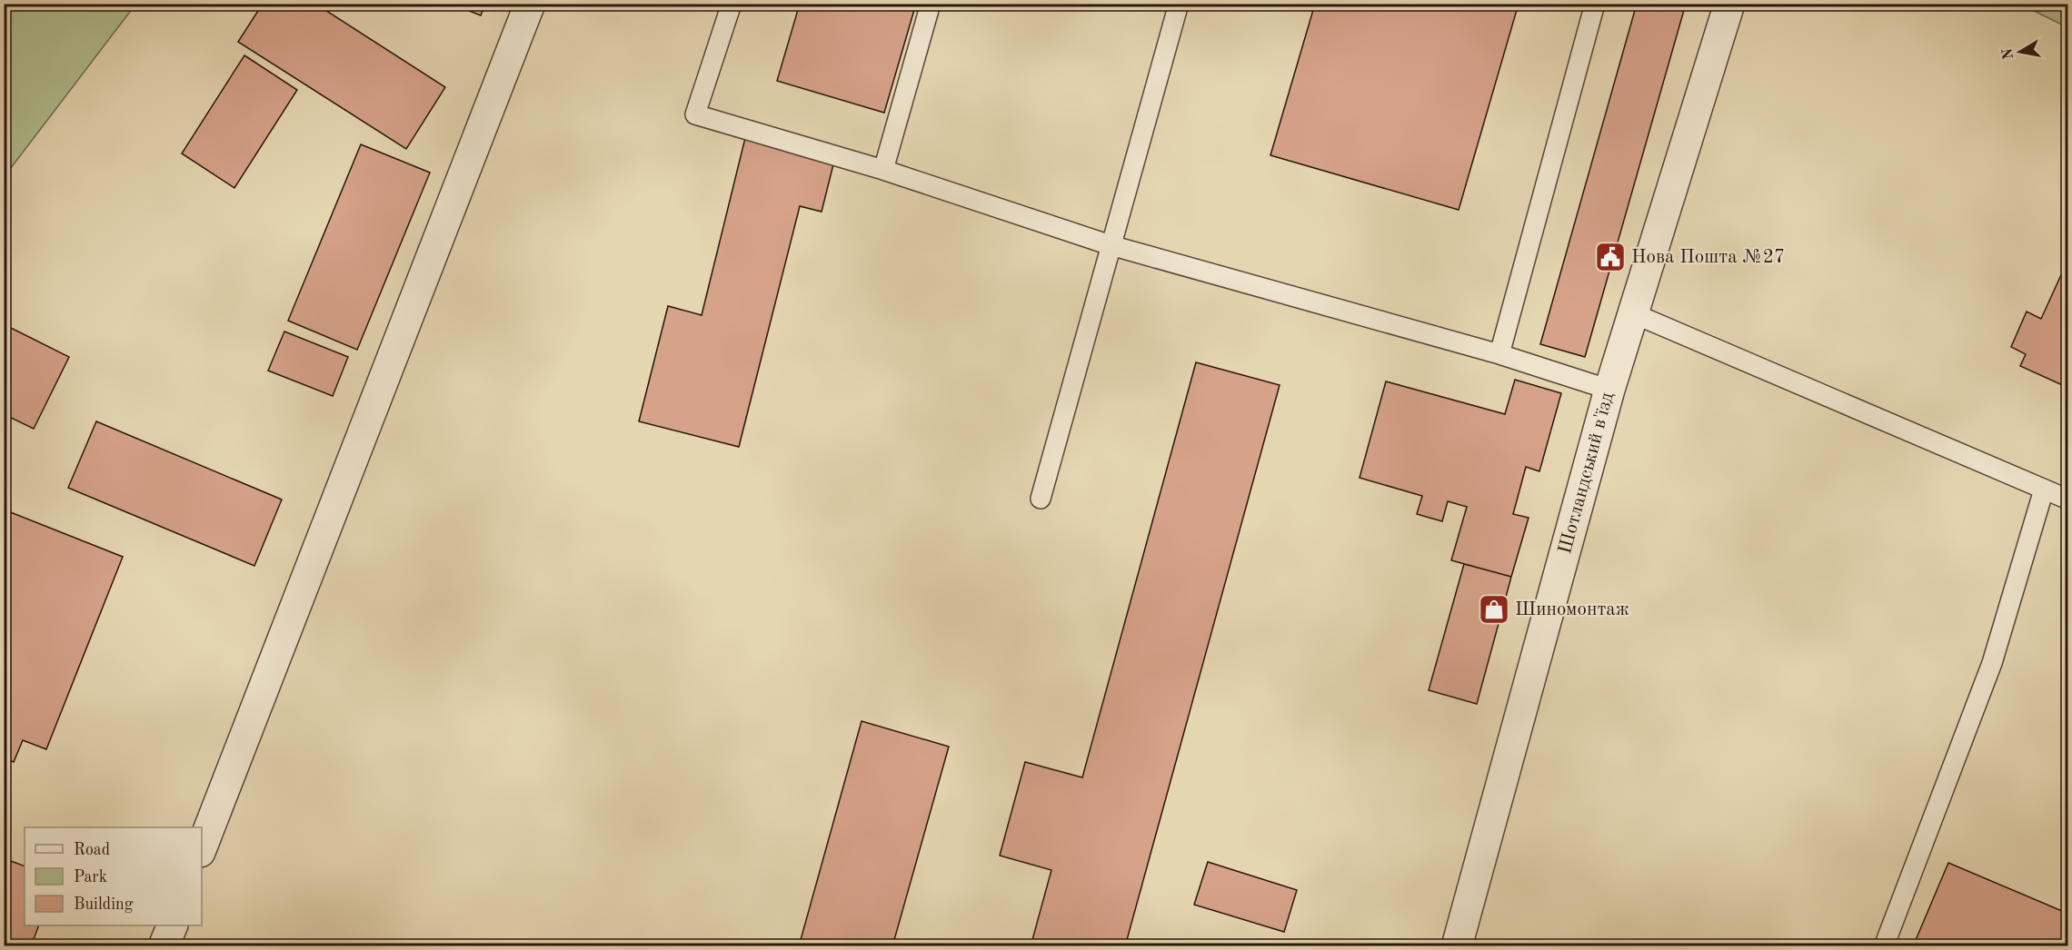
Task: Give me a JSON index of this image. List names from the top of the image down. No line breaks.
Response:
{"streets":{"street":["Шотландський в'їзд"]},"places":{"public building":["Нова Пошта №27"],"shop":["Шиномонтаж"]},"legend":["Road","Park","Building"],"north":"left"}
